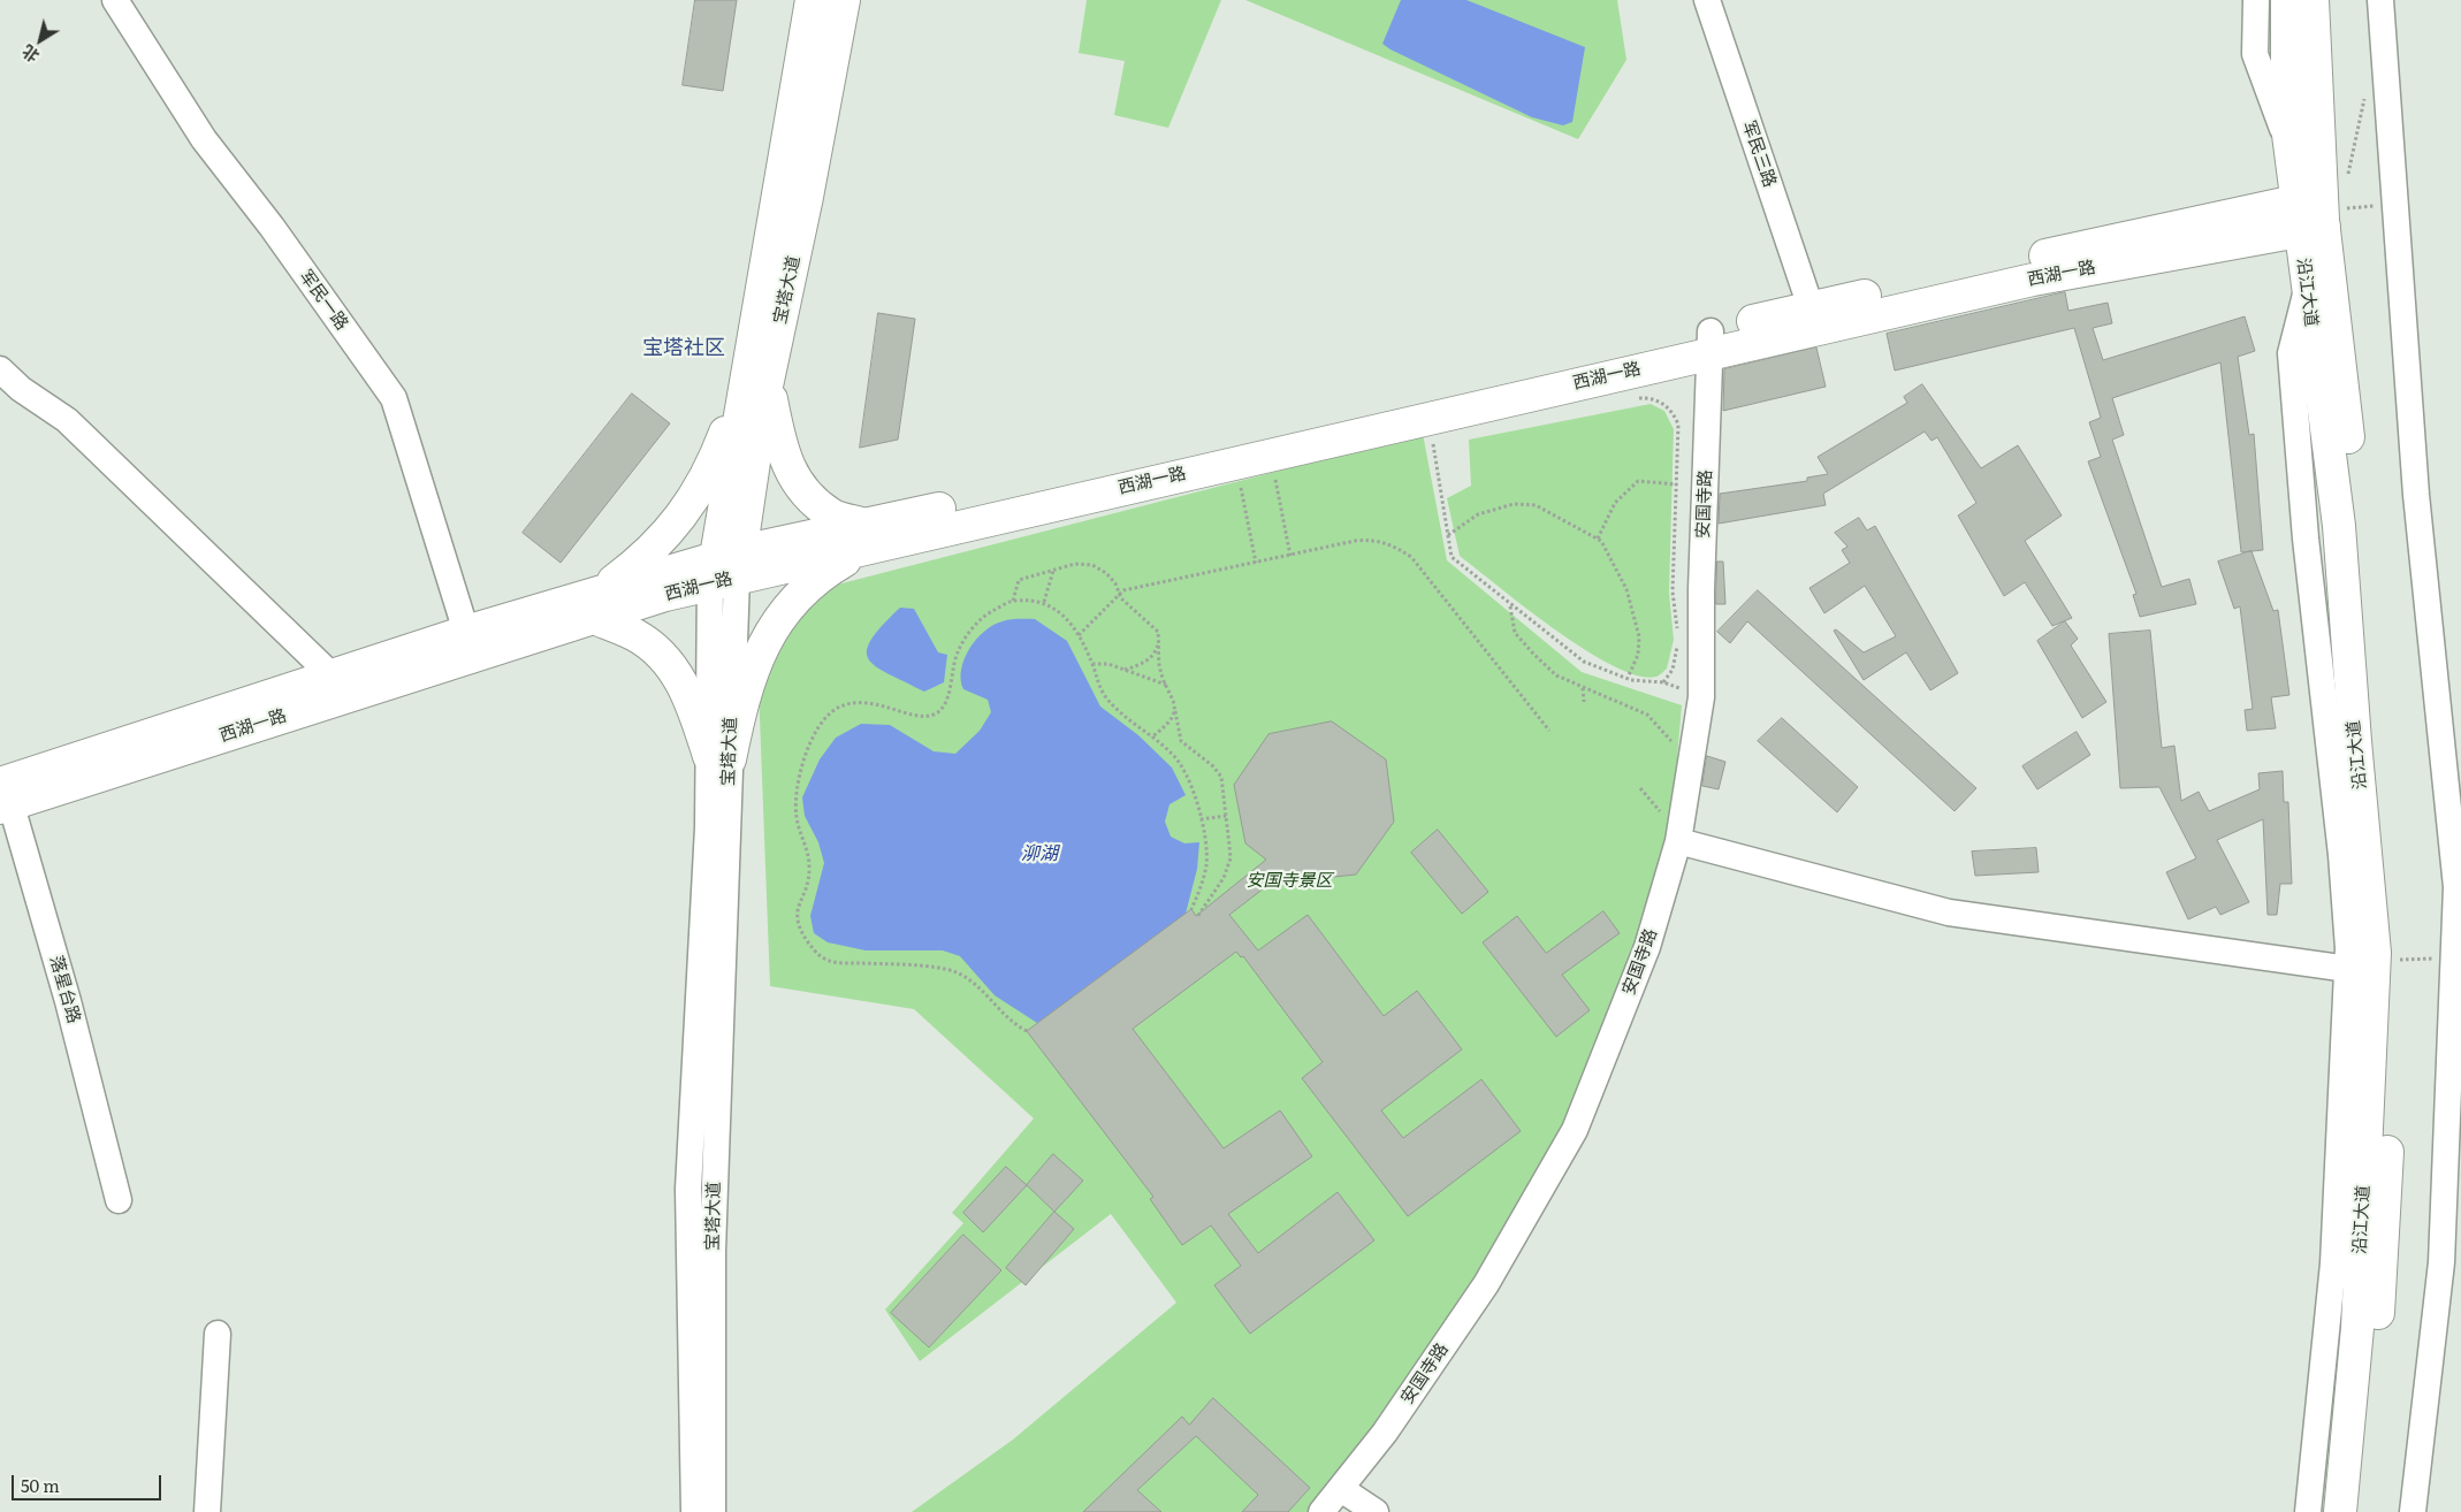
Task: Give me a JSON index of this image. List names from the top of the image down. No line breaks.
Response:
{"streets":{"main road":["西湖一路","宝塔大道","沿江大道"],"street":["军民三路","军民一路","安国寺路","落星台路"]},"crossings":[["军民三路","西湖一路"],["西湖一路","宝塔大道"],["西湖一路","沿江大道"],["西湖一路","军民一路"],["西湖一路","安国寺路"],["西湖一路","落星台路"]],"districts":["宝塔社区"],"water":["泖湖"],"parks":["安国寺景区"],"scale_bar":"50 m","north":"bottom left"}
